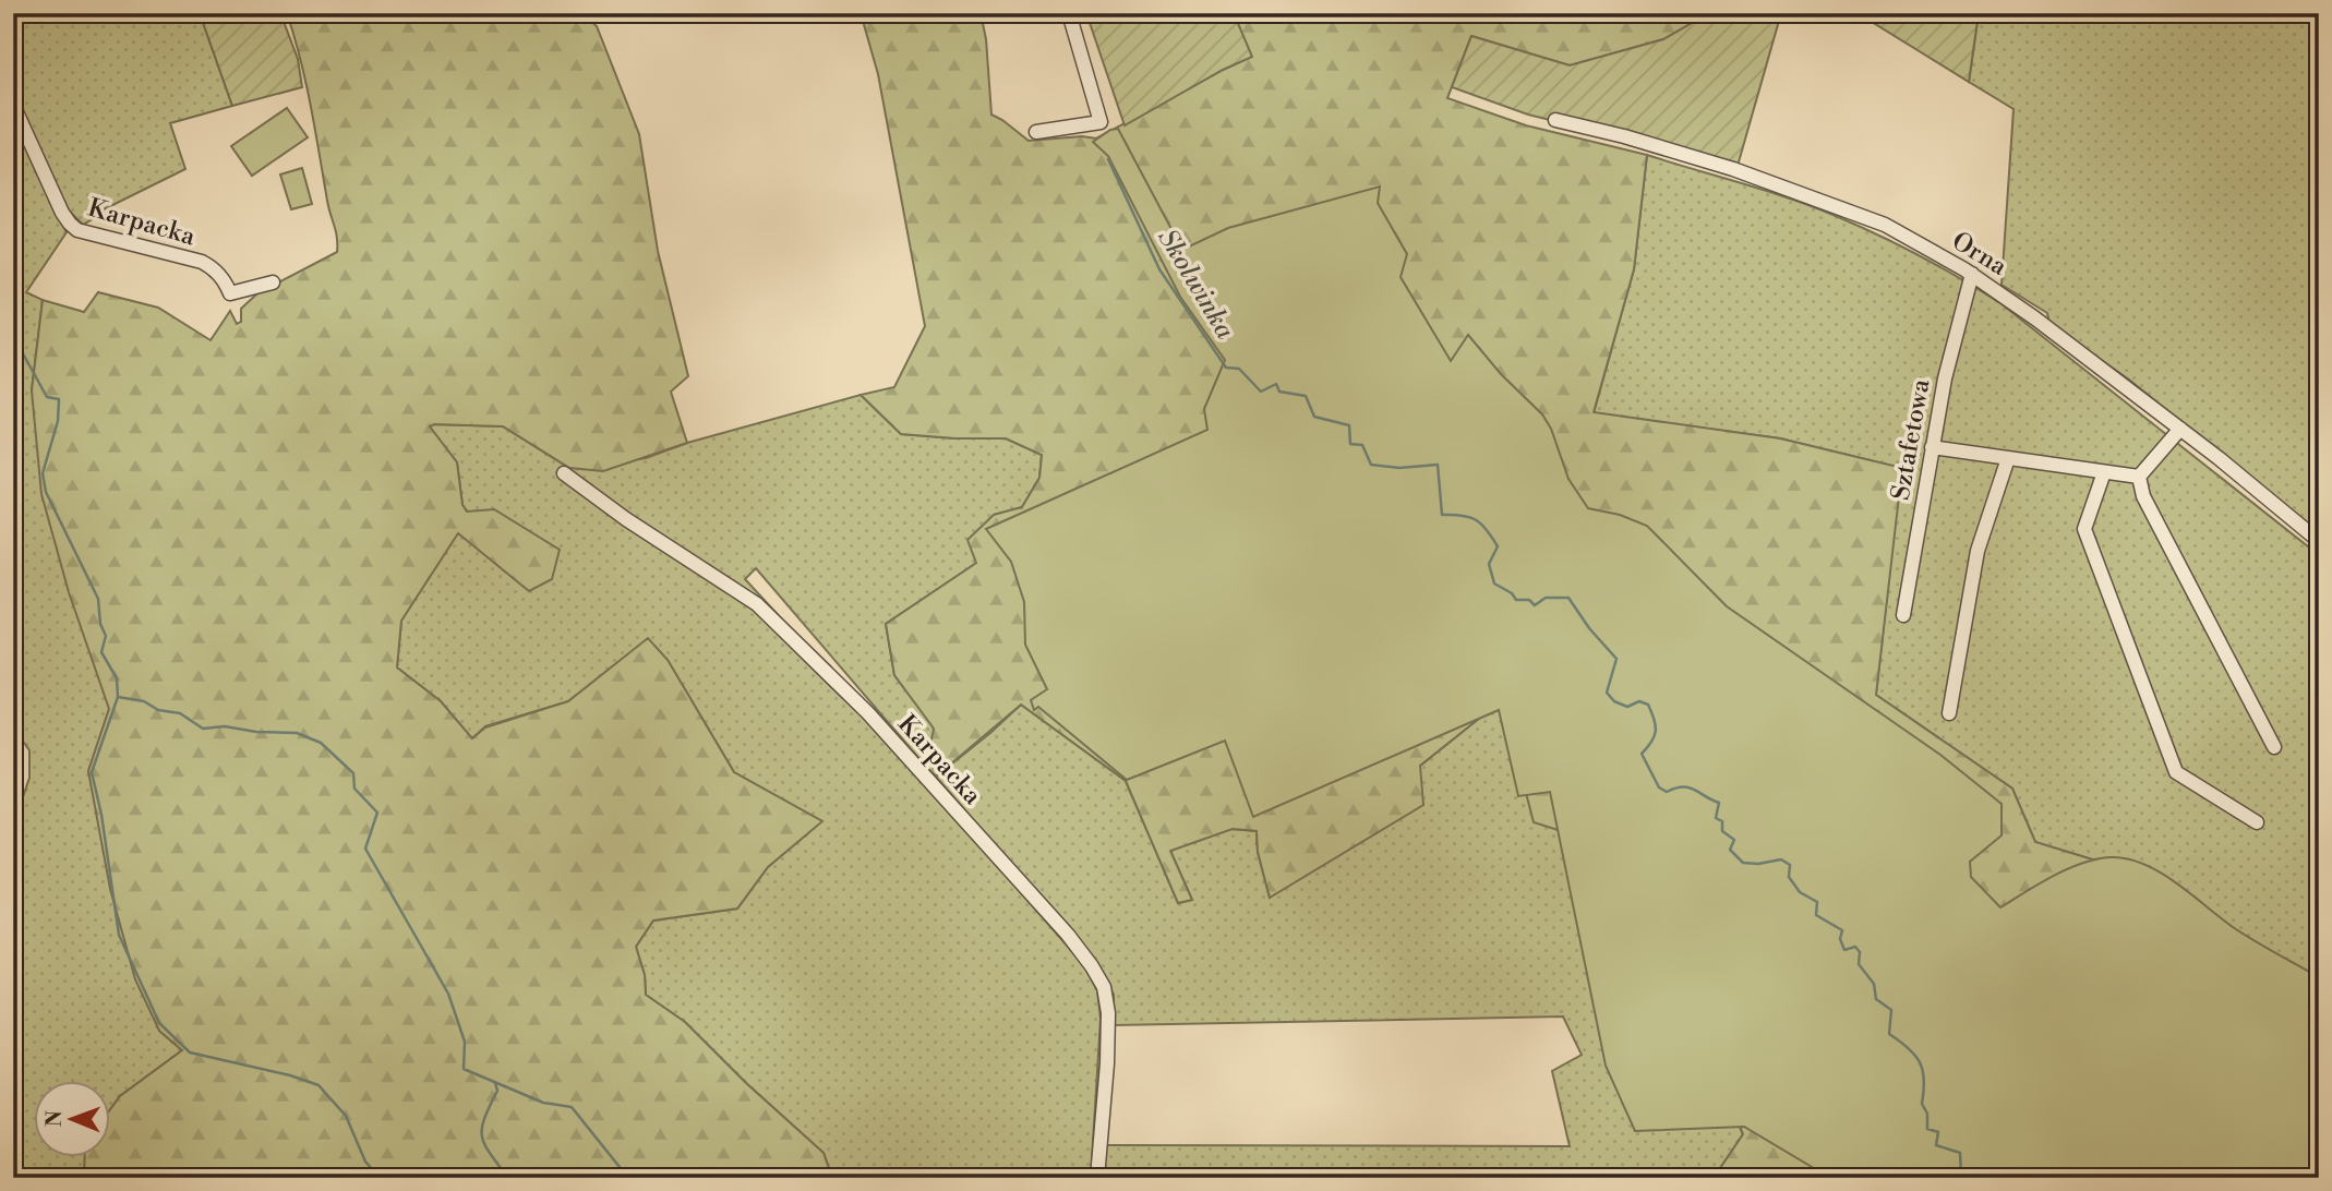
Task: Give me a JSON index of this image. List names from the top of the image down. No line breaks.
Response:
{"streets":{"street":["Karpacka","Orna","Sztafetowa"]},"crossings":[["Orna","Sztafetowa"]],"water":["Skolwinka"],"north":"left"}
